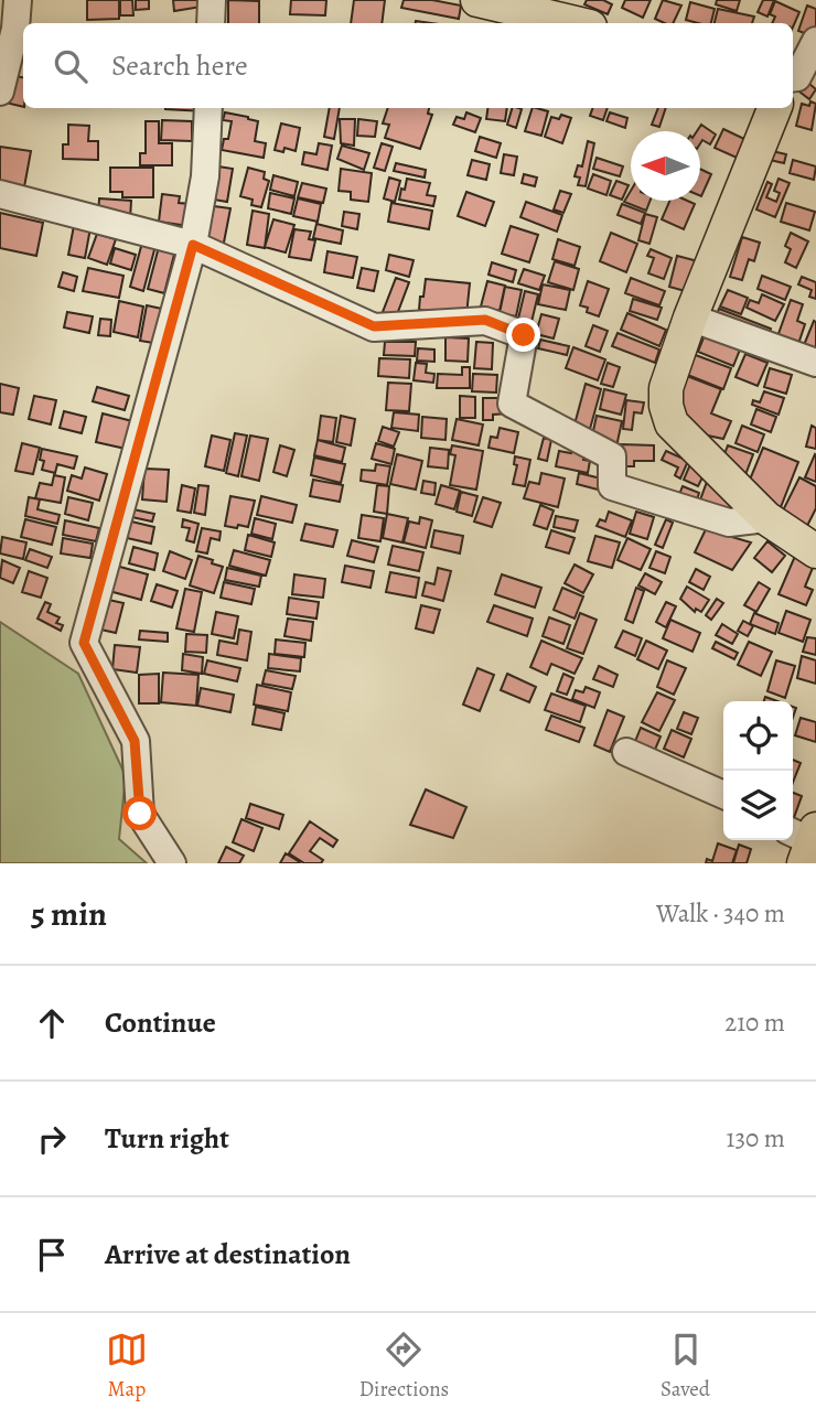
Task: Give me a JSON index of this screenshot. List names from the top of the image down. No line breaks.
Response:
{"north":"left","page":{"search":"Search here","heading":["5 min","Walk · 340 m"],"list":[["Continue","210 m"],["Turn right","130 m"],"Arrive at destination"],"nav":["Map","Directions","Saved"]}}
